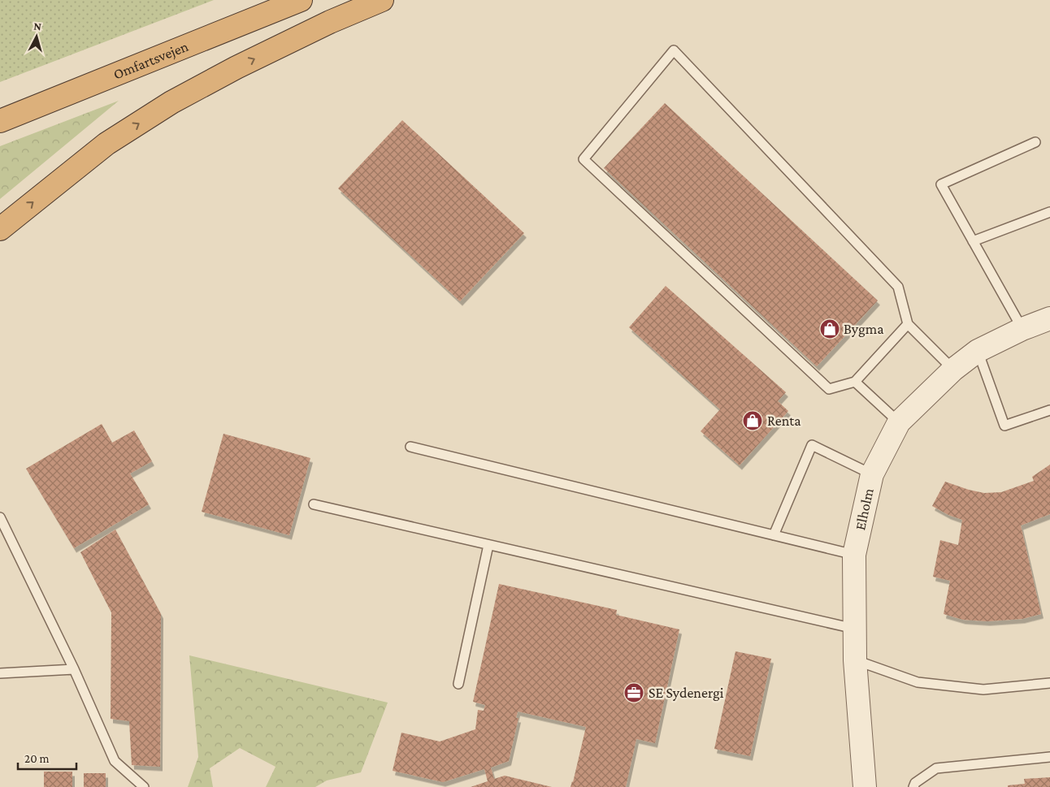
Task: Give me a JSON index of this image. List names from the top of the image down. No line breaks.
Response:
{"streets":{"highway":["Omfartsvejen"],"street":["Elholm"]},"places":{"shop":["Bygma","Renta"],"office":["SE Sydenergi"]},"scale_bar":"20 m","north":"top"}
